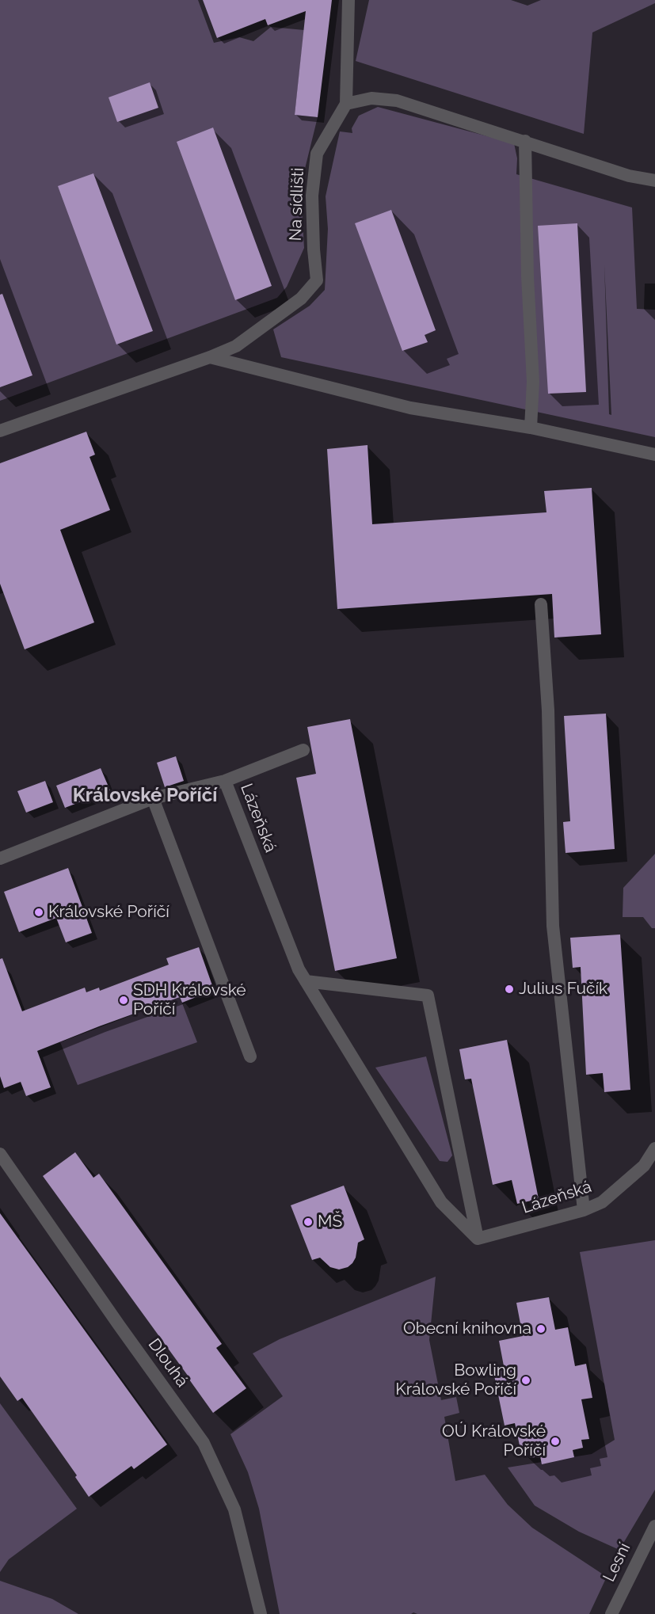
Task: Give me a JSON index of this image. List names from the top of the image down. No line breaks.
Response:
{"streets":{"street":["Na sídlišti","Lázeňská","Dlouhá","Lesní"]},"districts":["Královské Poříčí"],"places":["Královské Poříčí","Julius Fučík","SDH Královské Poříčí","MŠ","Obecní knihovna","Bowling Královské Poříčí","OÚ Královské Poříčí"]}
